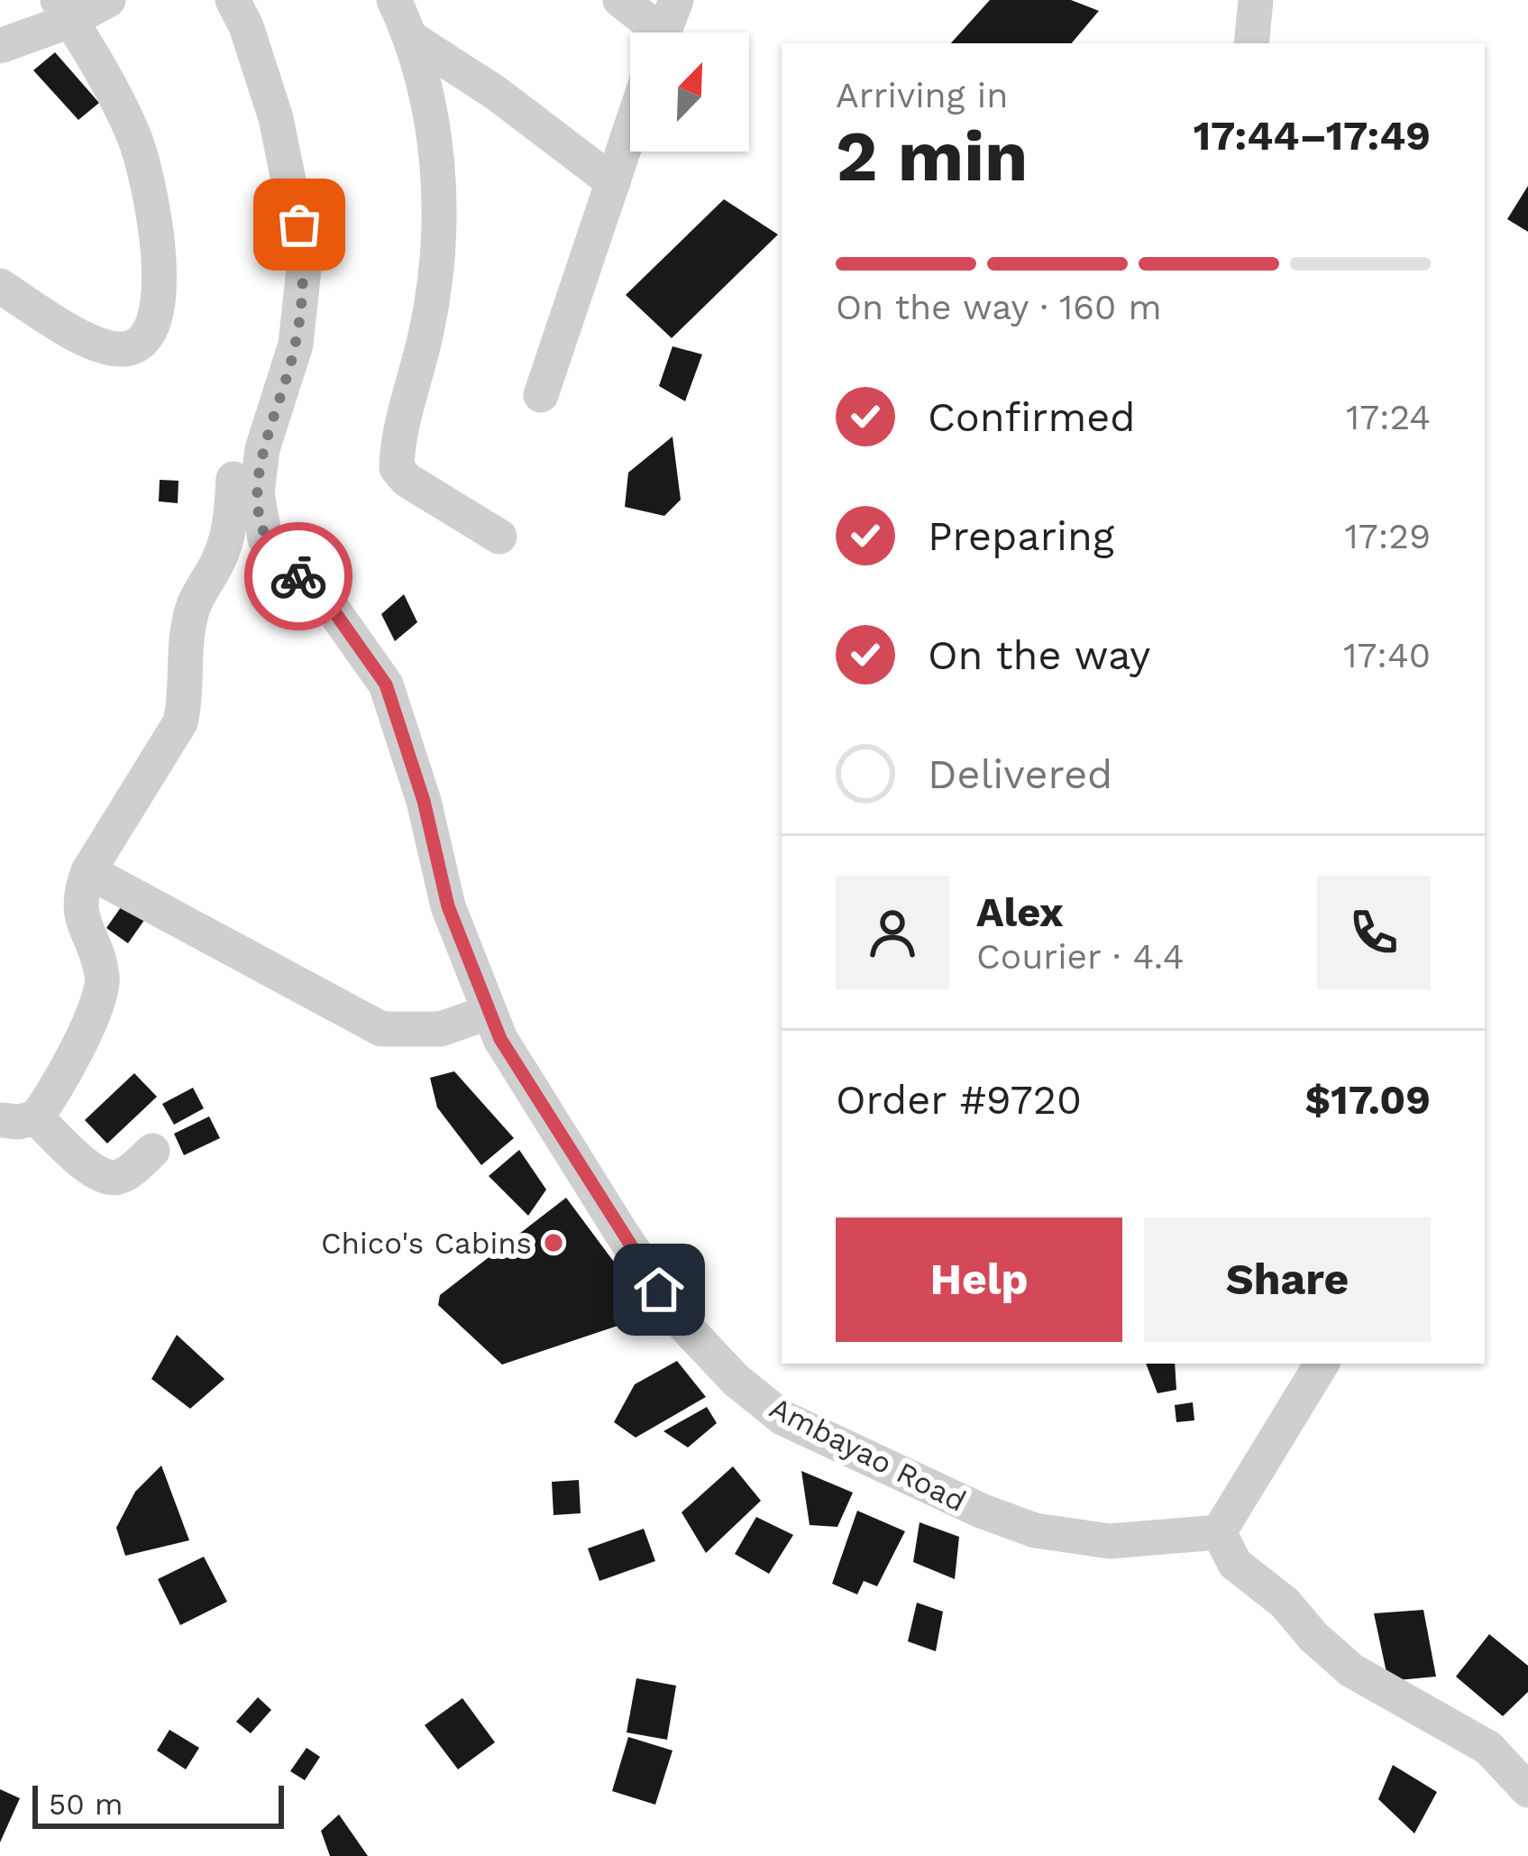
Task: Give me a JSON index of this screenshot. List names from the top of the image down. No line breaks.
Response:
{"streets":{"street":["Ambayao Road"]},"places":["Chico's Cabins"],"scale_bar":"50 m","north":"top right","page":{"heading":["2 min","Arriving in","17:44–17:49"],"panel":["Alex","Courier · 4.4","Order #9720","$17.09"],"bar":"On the way · 160 m","list":[["Confirmed","17:24"],["Preparing","17:29"],["On the way","17:40"],"Delivered"],"buttons":["Help","Share"],"scale":"50 m"}}
